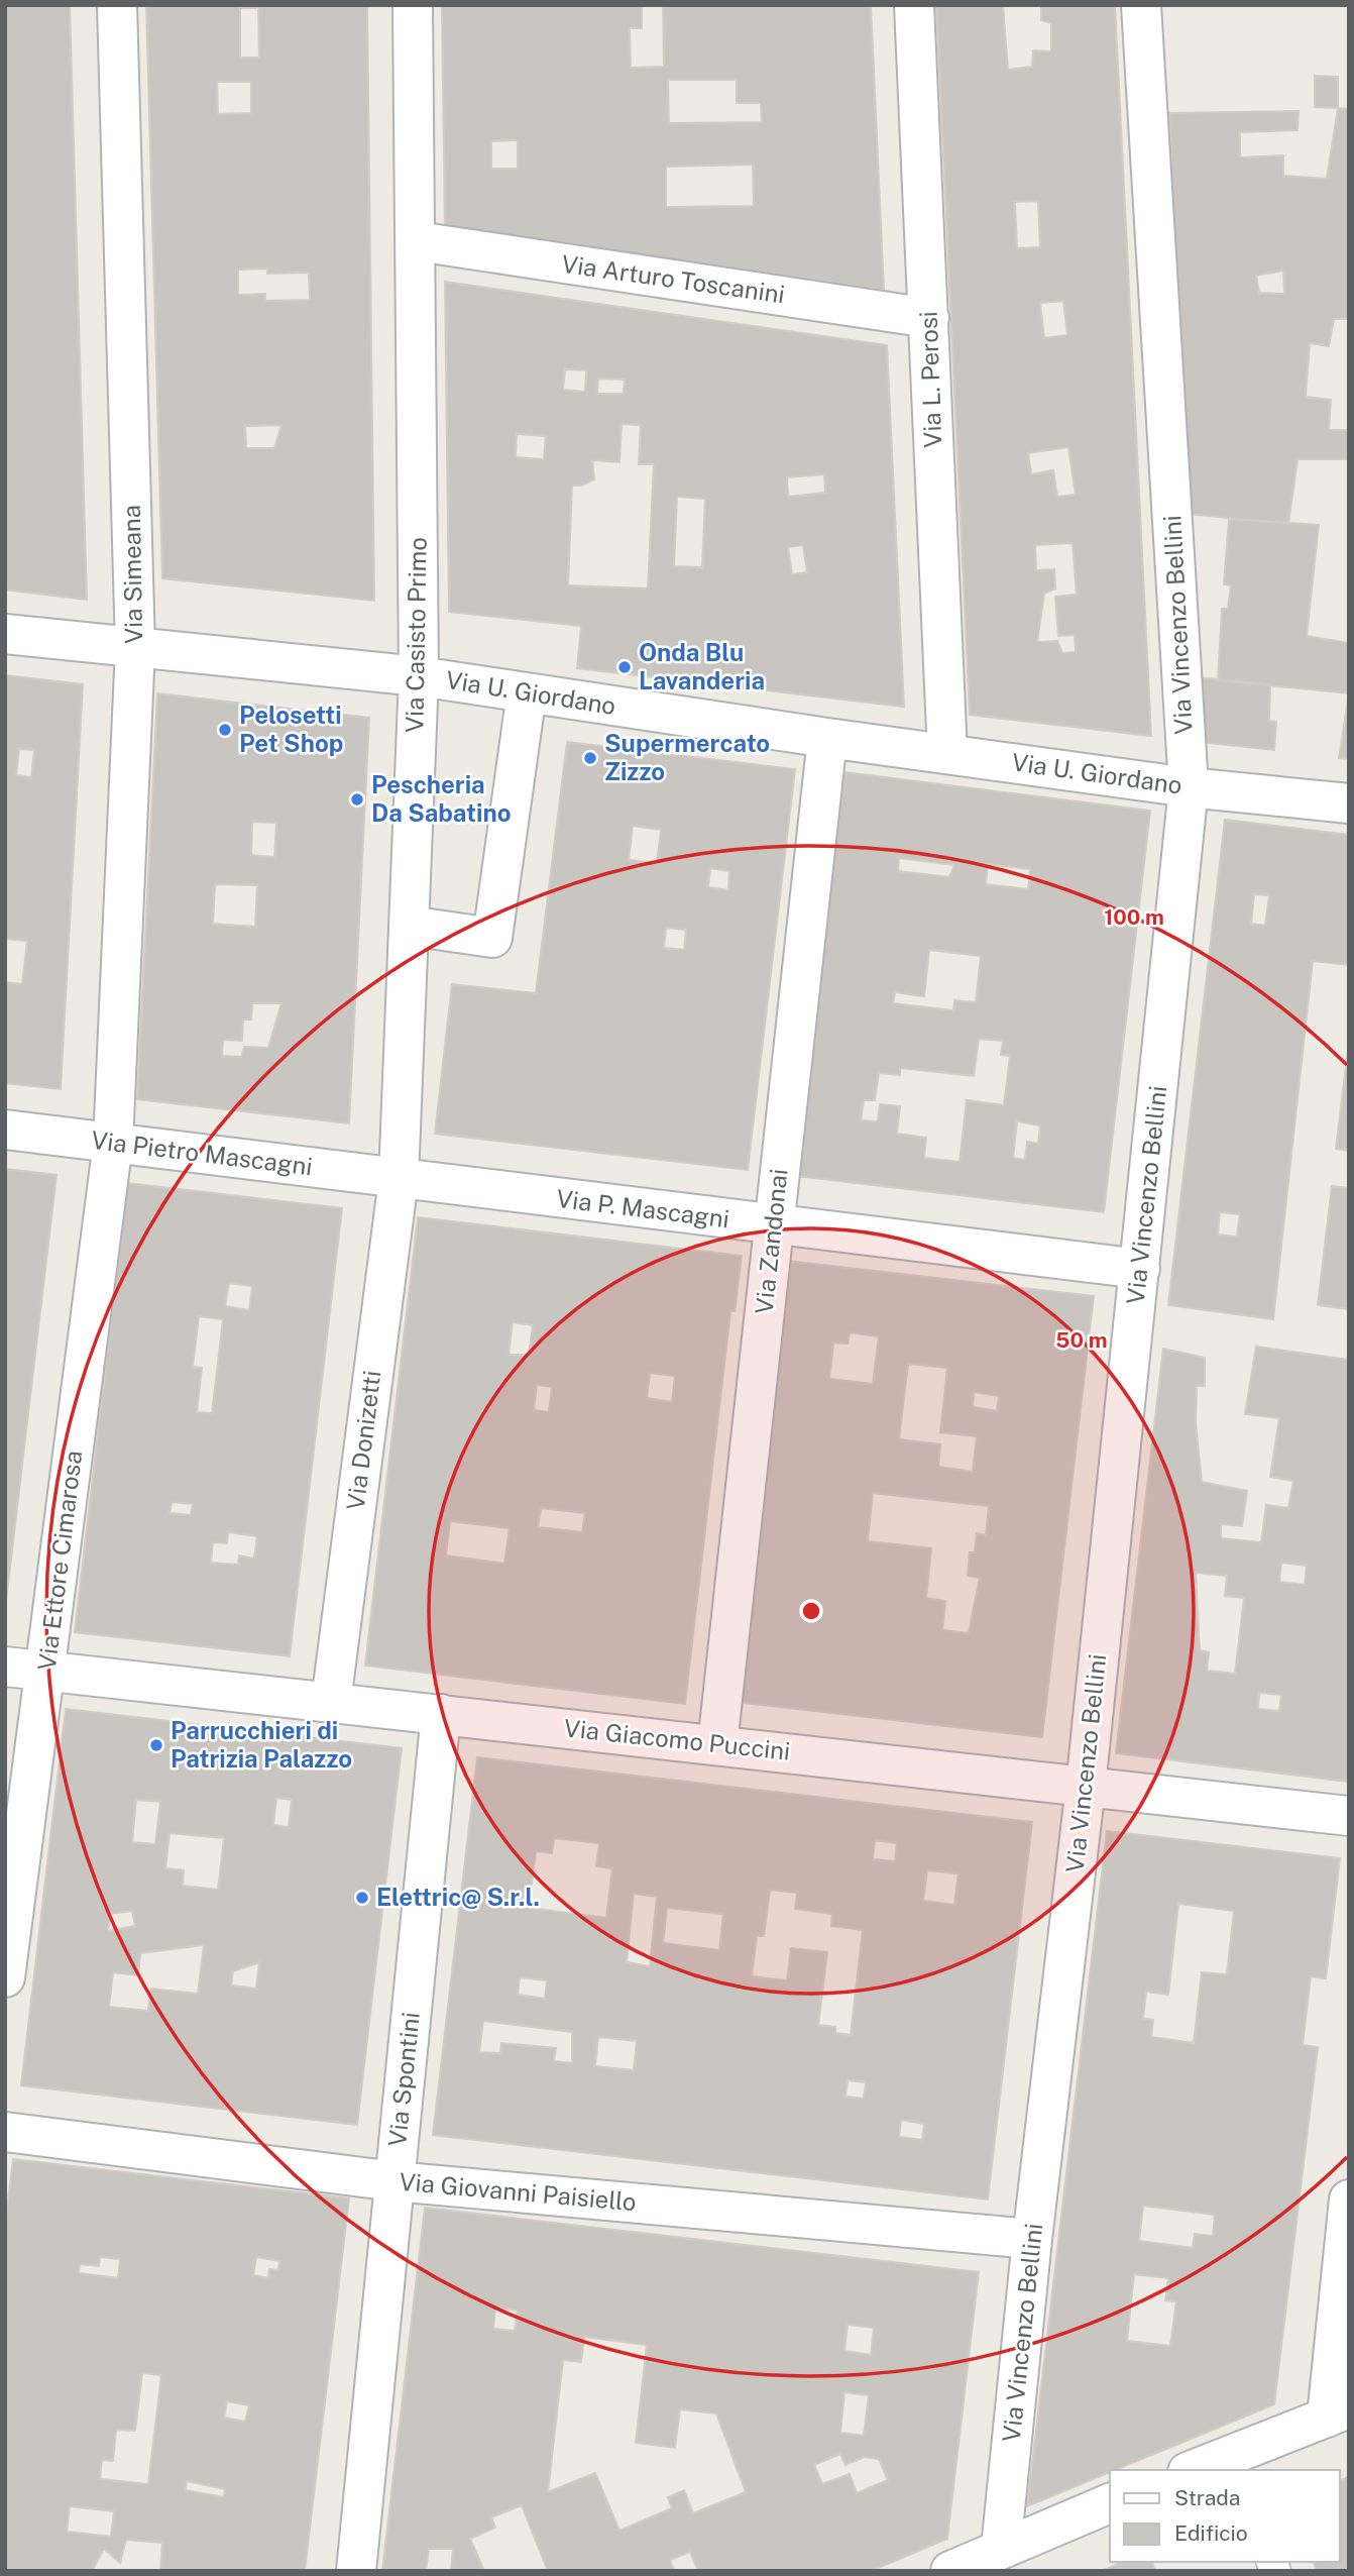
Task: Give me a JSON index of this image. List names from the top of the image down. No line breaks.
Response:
{"streets":{"street":["Via Arturo Toscanini","Via L. Perosi","Via Simeana","Via Vincenzo Bellini","Via Casisto Primo","Via U. Giordano","Via Pietro Mascagni","Via P. Mascagni","Via Zandonai","Via Donizetti","Via Ettore Cimarosa","Via Giacomo Puccini","Via Spontini","Via Giovanni Paisiello"]},"crossings":[["Via Arturo Toscanini","Via L. Perosi"],["Via Arturo Toscanini","Via Casisto Primo"],["Via L. Perosi","Via U. Giordano"],["Via Simeana","Via U. Giordano"],["Via Simeana","Via Pietro Mascagni"],["Via Simeana","Via Ettore Cimarosa"],["Via Vincenzo Bellini","Via U. Giordano"],["Via Vincenzo Bellini","Via P. Mascagni"],["Via Vincenzo Bellini","Via Giacomo Puccini"],["Via Vincenzo Bellini","Via Giovanni Paisiello"],["Via Casisto Primo","Via U. Giordano"],["Via Casisto Primo","Via Pietro Mascagni"],["Via Casisto Primo","Via P. Mascagni"],["Via Casisto Primo","Via Donizetti"],["Via U. Giordano","Via Zandonai"],["Via Pietro Mascagni","Via P. Mascagni"],["Via Pietro Mascagni","Via Donizetti"],["Via Pietro Mascagni","Via Ettore Cimarosa"],["Via P. Mascagni","Via Zandonai"],["Via P. Mascagni","Via Donizetti"],["Via Zandonai","Via Giacomo Puccini"],["Via Donizetti","Via Giacomo Puccini"],["Via Ettore Cimarosa","Via Giacomo Puccini"],["Via Giacomo Puccini","Via Spontini"],["Via Spontini","Via Giovanni Paisiello"]],"places":["Onda Blu Lavanderia","Pelosetti Pet Shop","Supermercato Zizzo","Pescheria Da Sabatino","Parrucchieri di Patrizia Palazzo","Elettric@ S.r.l."],"legend":["Strada","Edificio"],"rings":["100 m","50 m"]}
